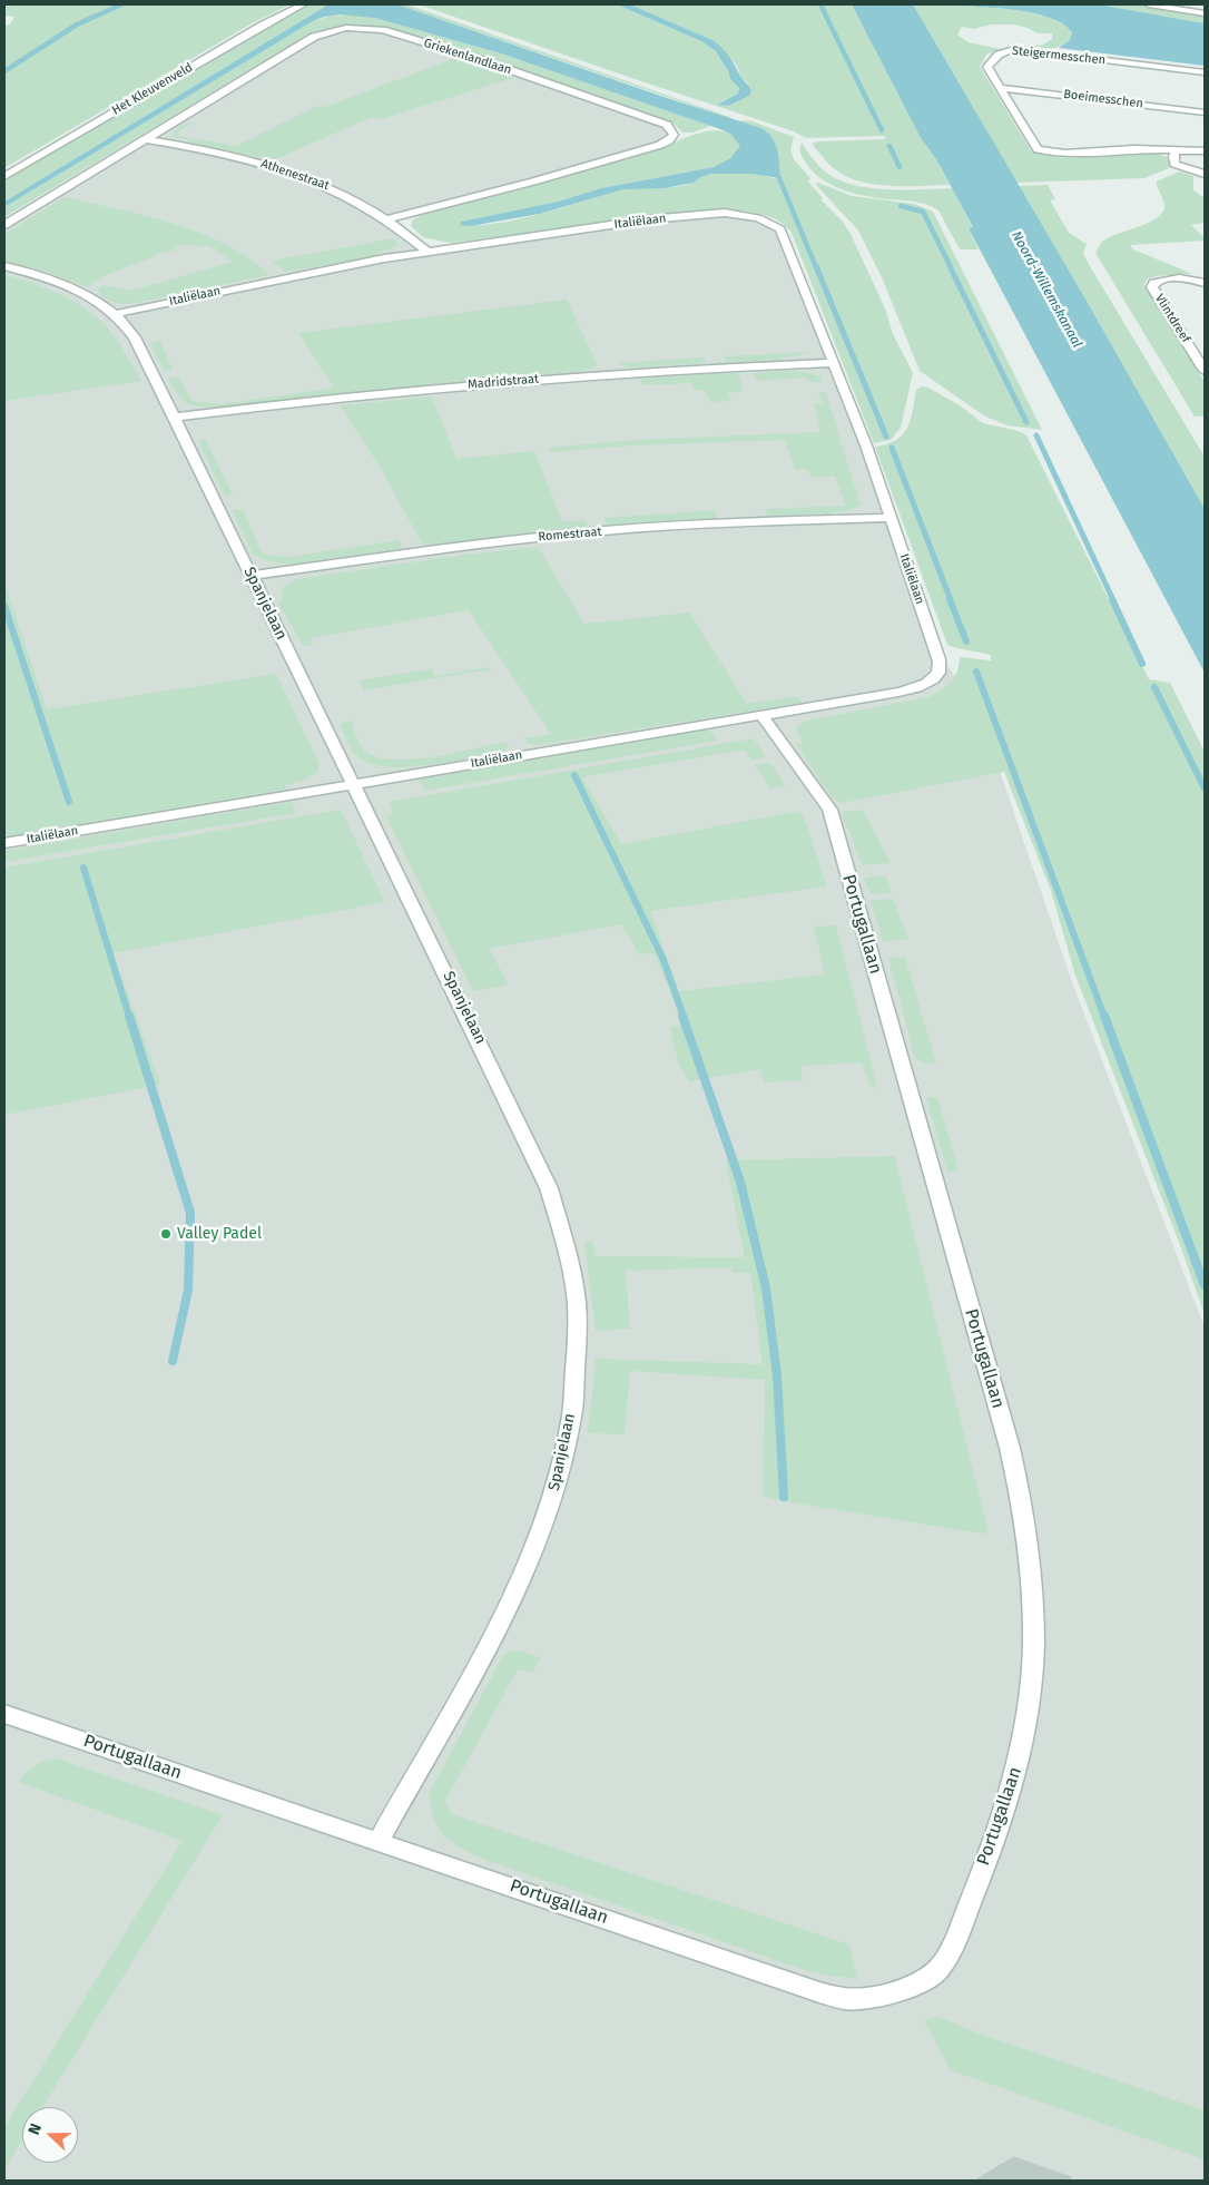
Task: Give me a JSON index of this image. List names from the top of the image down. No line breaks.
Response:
{"streets":{"street":["Steigermesschen","Griekenlandlaan","Het Kleuvenveld","Boeimesschen","Athenestraat","Italiëlaan","Vlintdreef","Madridstraat","Romestraat","Spanjelaan","Portugallaan"]},"crossings":[["Steigermesschen","Boeimesschen"],["Griekenlandlaan","Athenestraat"],["Athenestraat","Italiëlaan"],["Italiëlaan","Madridstraat"],["Italiëlaan","Romestraat"],["Italiëlaan","Spanjelaan"],["Italiëlaan","Portugallaan"],["Madridstraat","Spanjelaan"],["Romestraat","Spanjelaan"],["Spanjelaan","Portugallaan"]],"water":["Noord-Willemskanaal"],"places":["Valley Padel"],"north":"left"}
